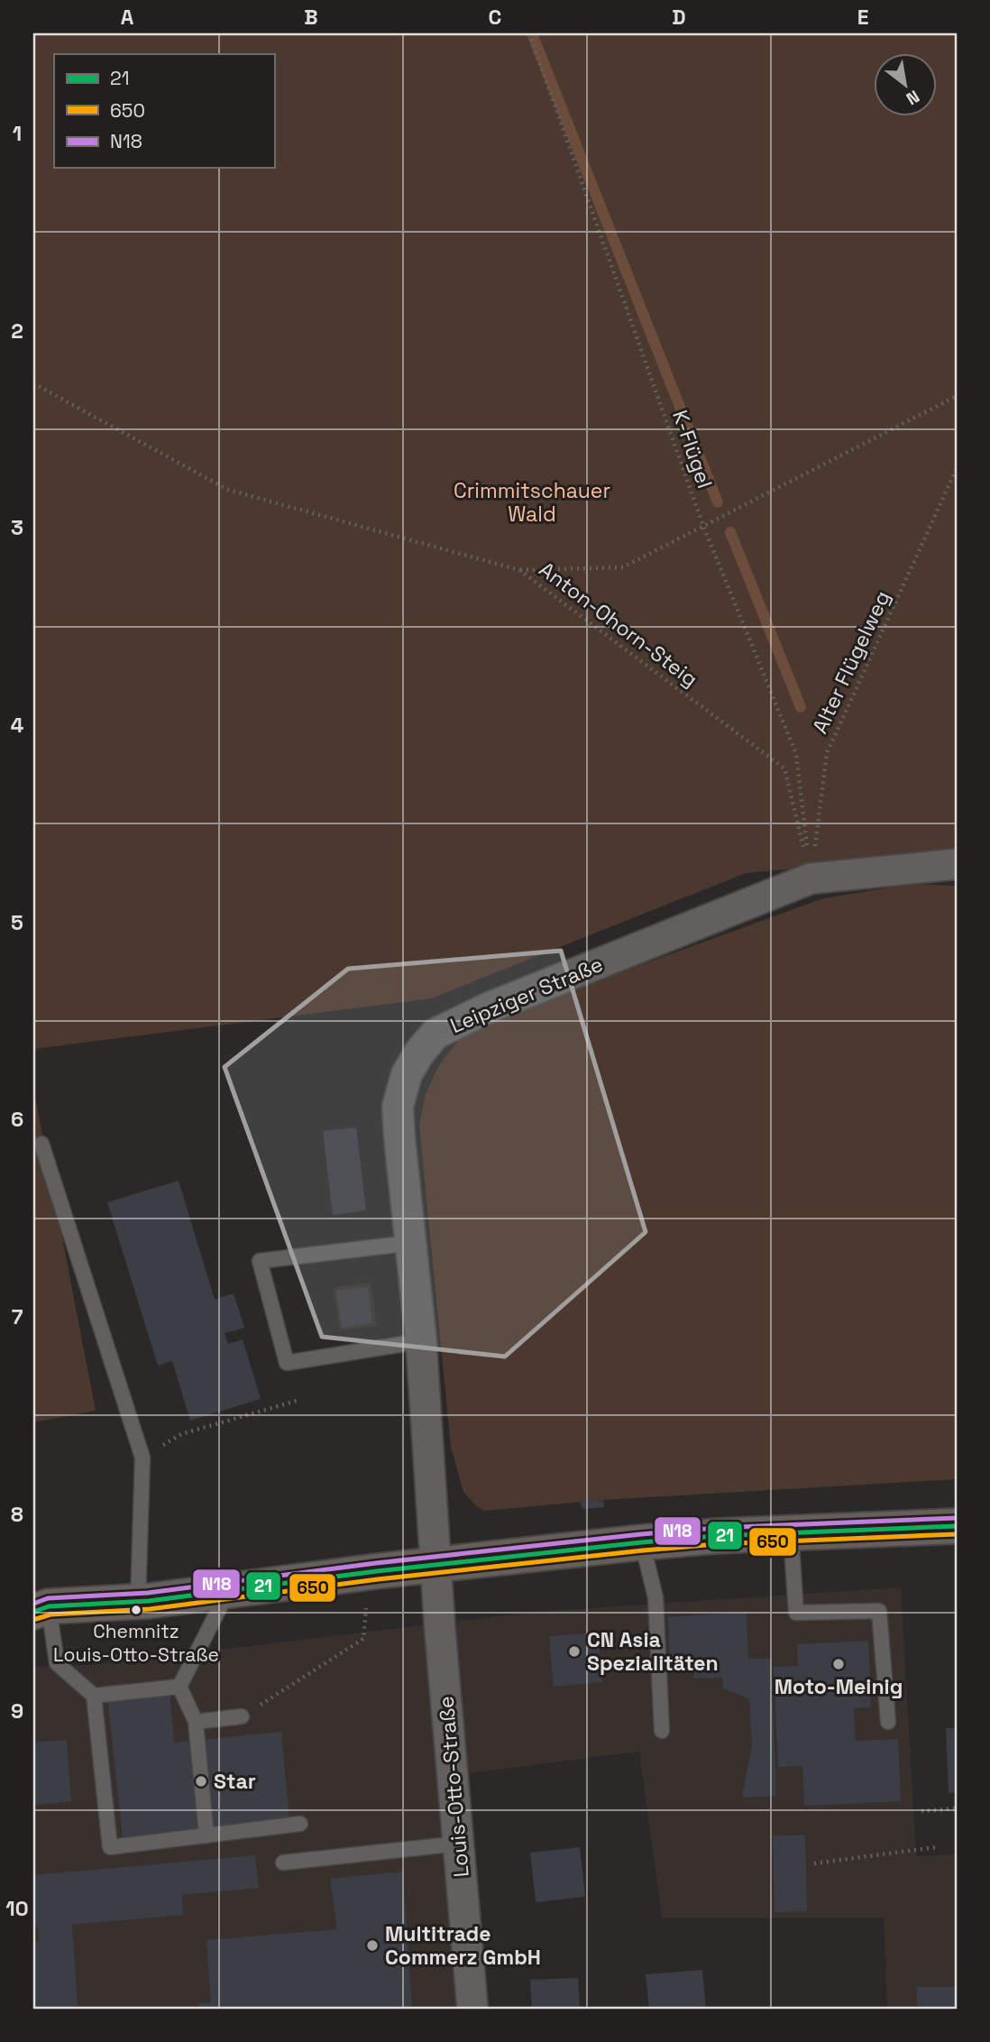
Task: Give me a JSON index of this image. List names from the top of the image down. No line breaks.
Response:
{"streets":{"street":["Leipziger Straße","Louis-Otto-Straße"],"path":["K-Flügel","Anton-Ohorn-Steig","Alter Flügelweg"]},"crossings":[["K-Flügel","Anton-Ohorn-Steig"],["K-Flügel","Alter Flügelweg"],["K-Flügel","Leipziger Straße"],["Anton-Ohorn-Steig","Alter Flügelweg"],["Anton-Ohorn-Steig","Leipziger Straße"],["Alter Flügelweg","Leipziger Straße"],["Leipziger Straße","Louis-Otto-Straße"]],"parks":["Crimmitschauer Wald"],"places":["Chemnitz Louis-Otto-Straße","CN Asia Spezialitäten","Moto-Meinig","Star","Multitrade Commerz GmbH"],"lines":["transit line N18","transit line 21","transit line 650"],"legend":["21","650","N18"],"north":"bottom right","grid":{"columns":["A","B","C","D","E"],"rows":["1","2","3","4","5","6","7","8","9","10"]}}
